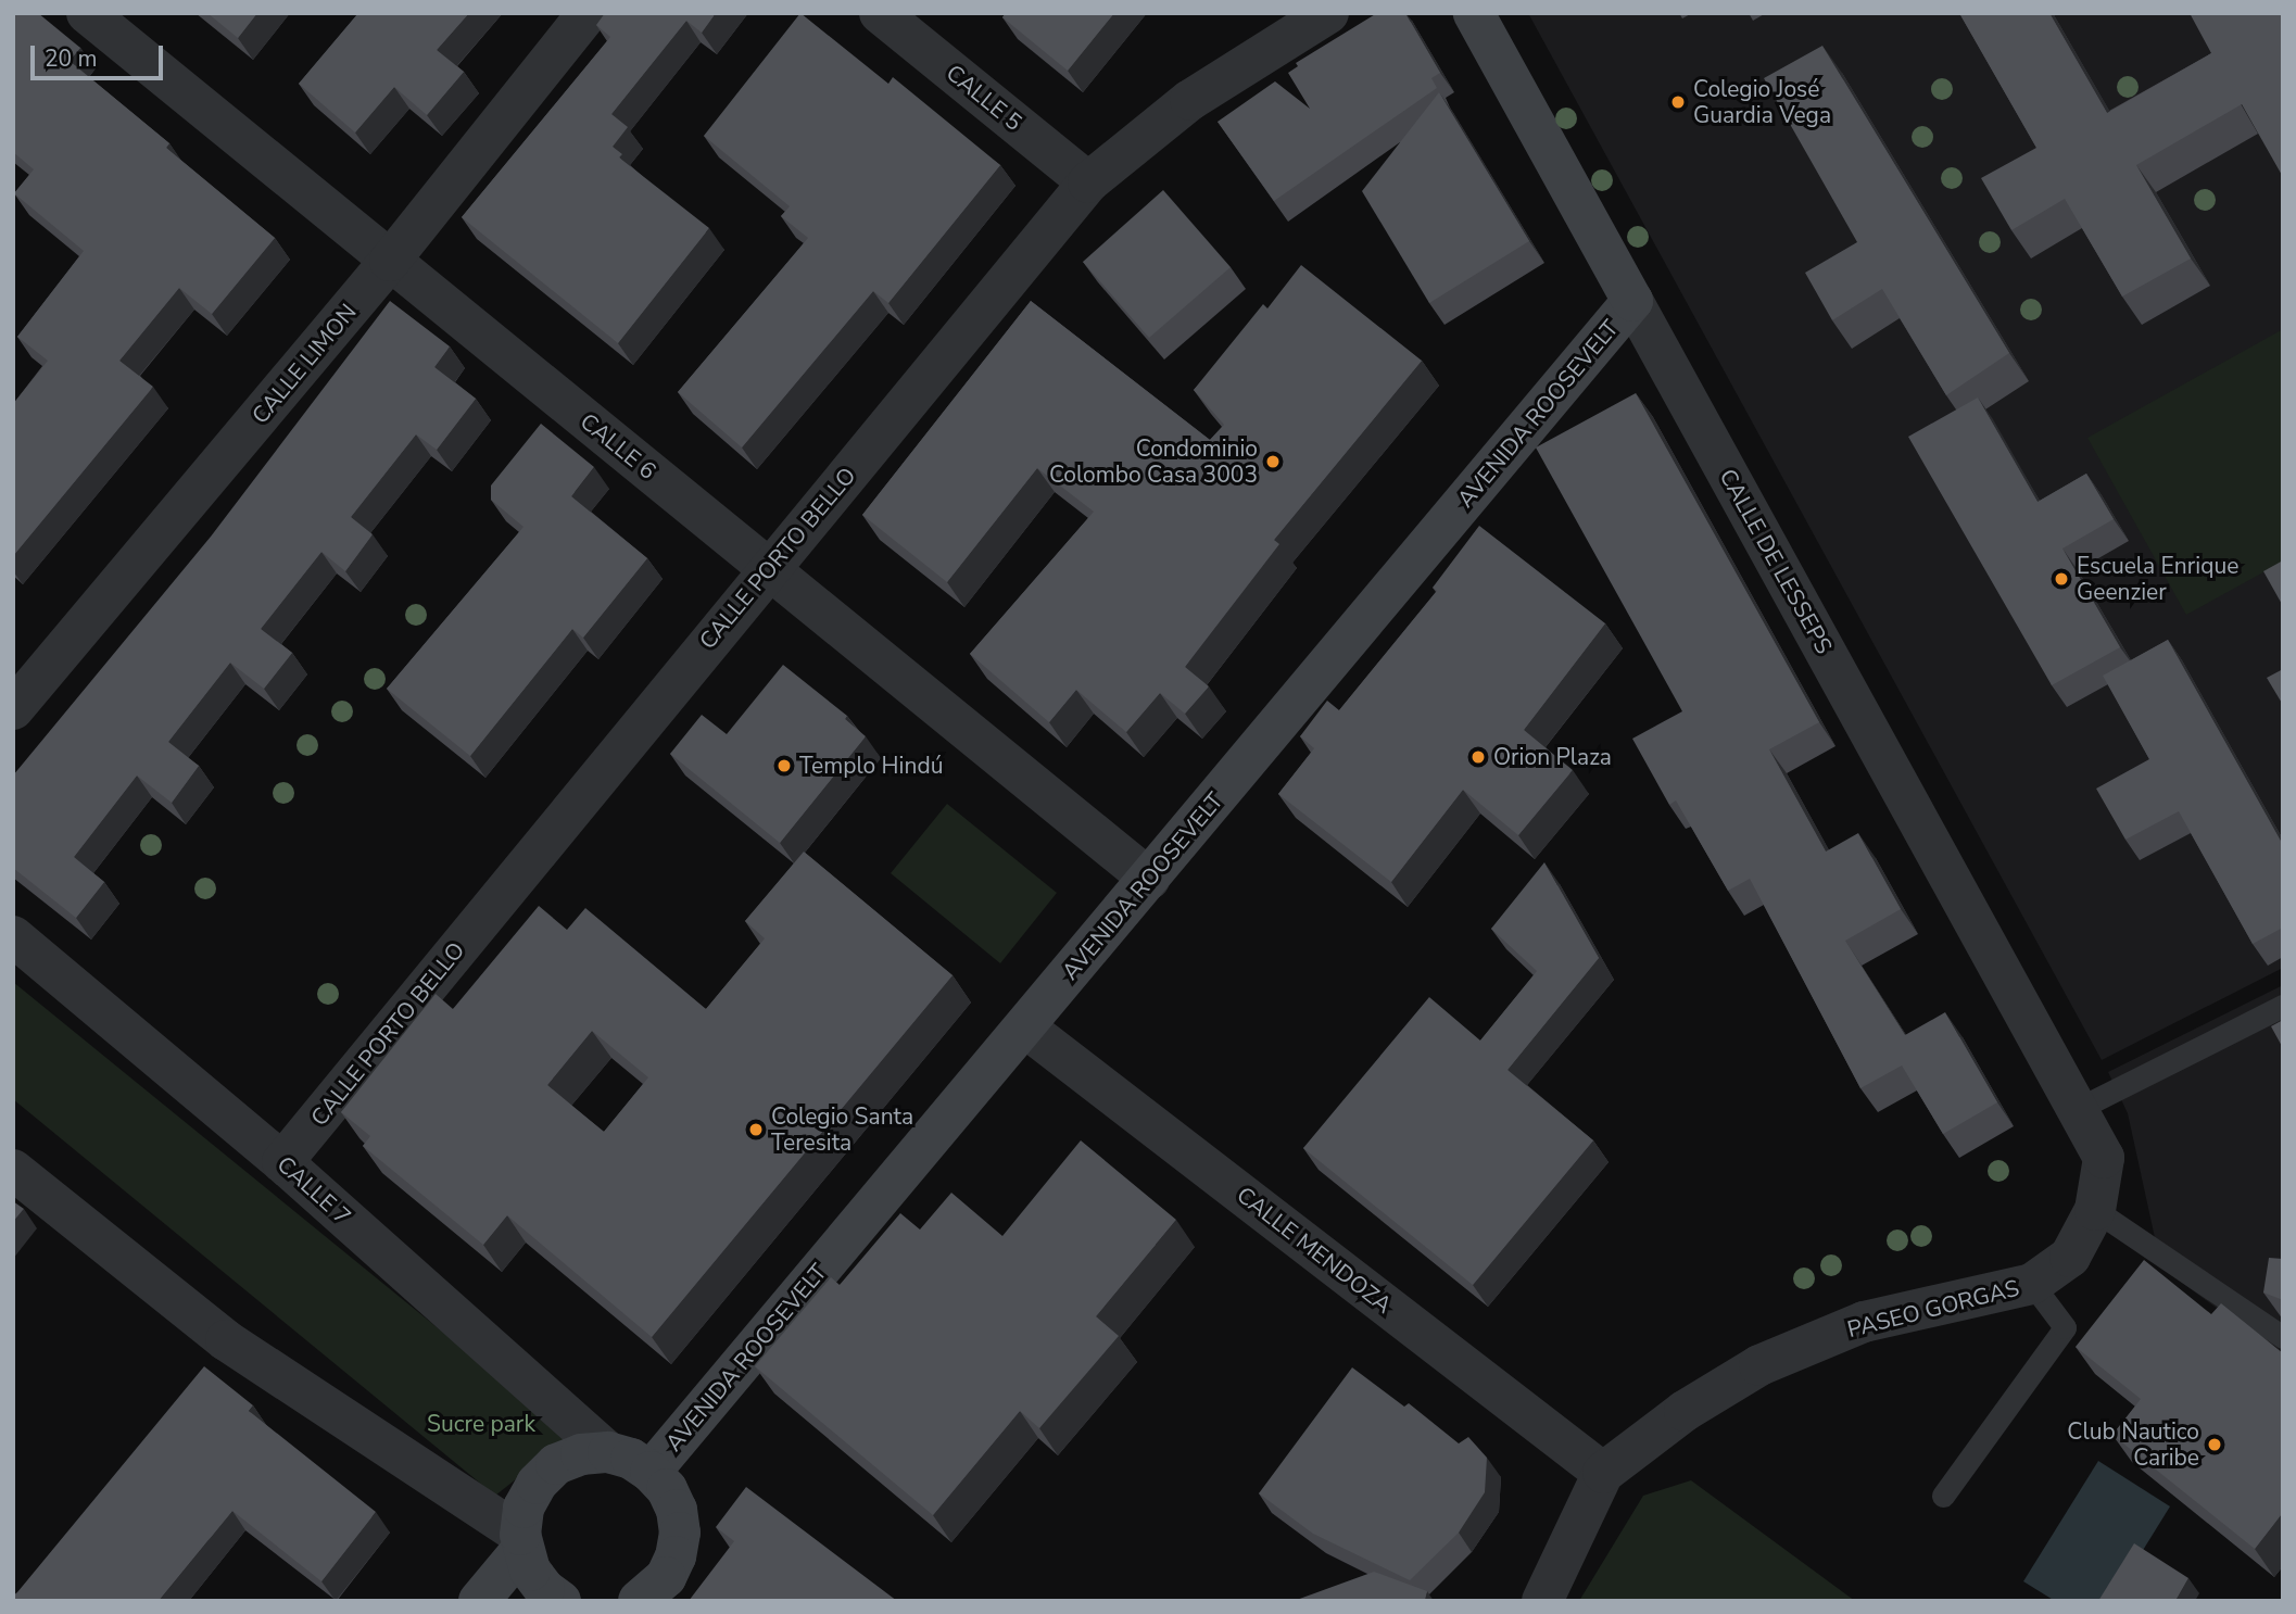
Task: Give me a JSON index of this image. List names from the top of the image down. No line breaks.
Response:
{"streets":{"main road":["AVENIDA ROOSEVELT","CALLE DE LESSEPS"],"street":["CALLE 5","CALLE LIMON","CALLE 6","CALLE PORTO BELLO","CALLE 7","CALLE MENDOZA","PASEO GORGAS"]},"crossings":[["CALLE 5","CALLE PORTO BELLO"],["CALLE LIMON","CALLE 6"],["AVENIDA ROOSEVELT","CALLE 6"],["AVENIDA ROOSEVELT","CALLE DE LESSEPS"],["AVENIDA ROOSEVELT","CALLE MENDOZA"],["CALLE 6","CALLE PORTO BELLO"],["CALLE PORTO BELLO","CALLE 7"],["CALLE DE LESSEPS","PASEO GORGAS"],["CALLE MENDOZA","PASEO GORGAS"]],"parks":["Sucre park"],"places":["Colegio José Guardia Vega","Condominio Colombo Casa 3003","Escuela Enrique Geenzier","Orion Plaza","Templo Hindú","Colegio Santa Teresita","Club Nautico Caribe"],"scale_bar":"20 m"}
